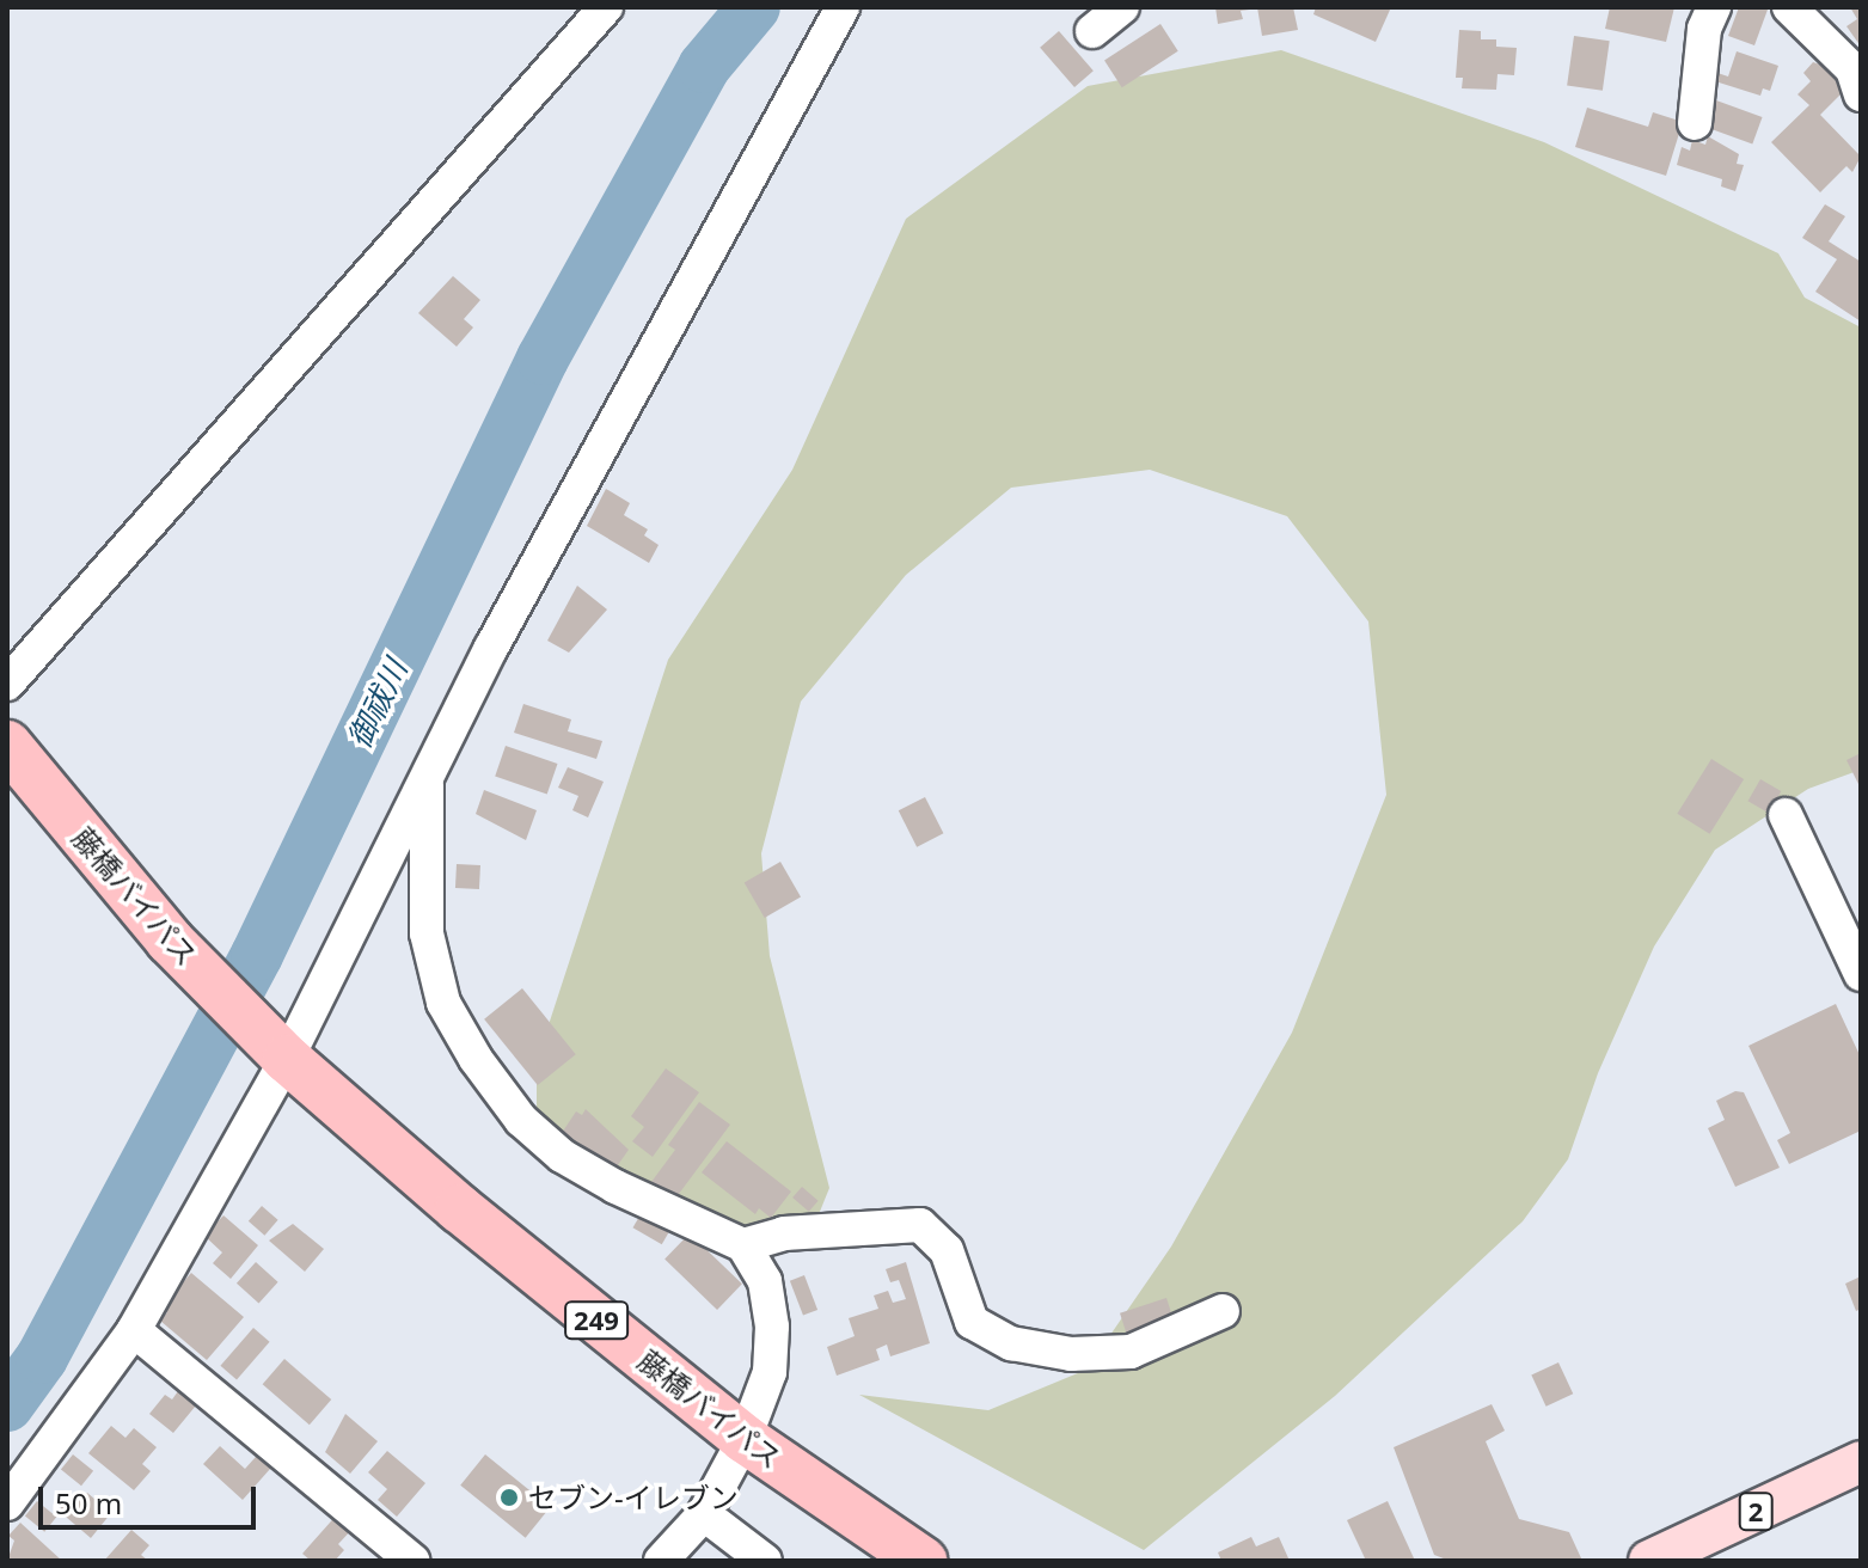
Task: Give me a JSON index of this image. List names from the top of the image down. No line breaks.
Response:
{"streets":{"highway":["藤橋バイパス","249"],"main road":["2"]},"water":["御祓川"],"places":["セブン-イレブン"],"scale_bar":"50 m"}
